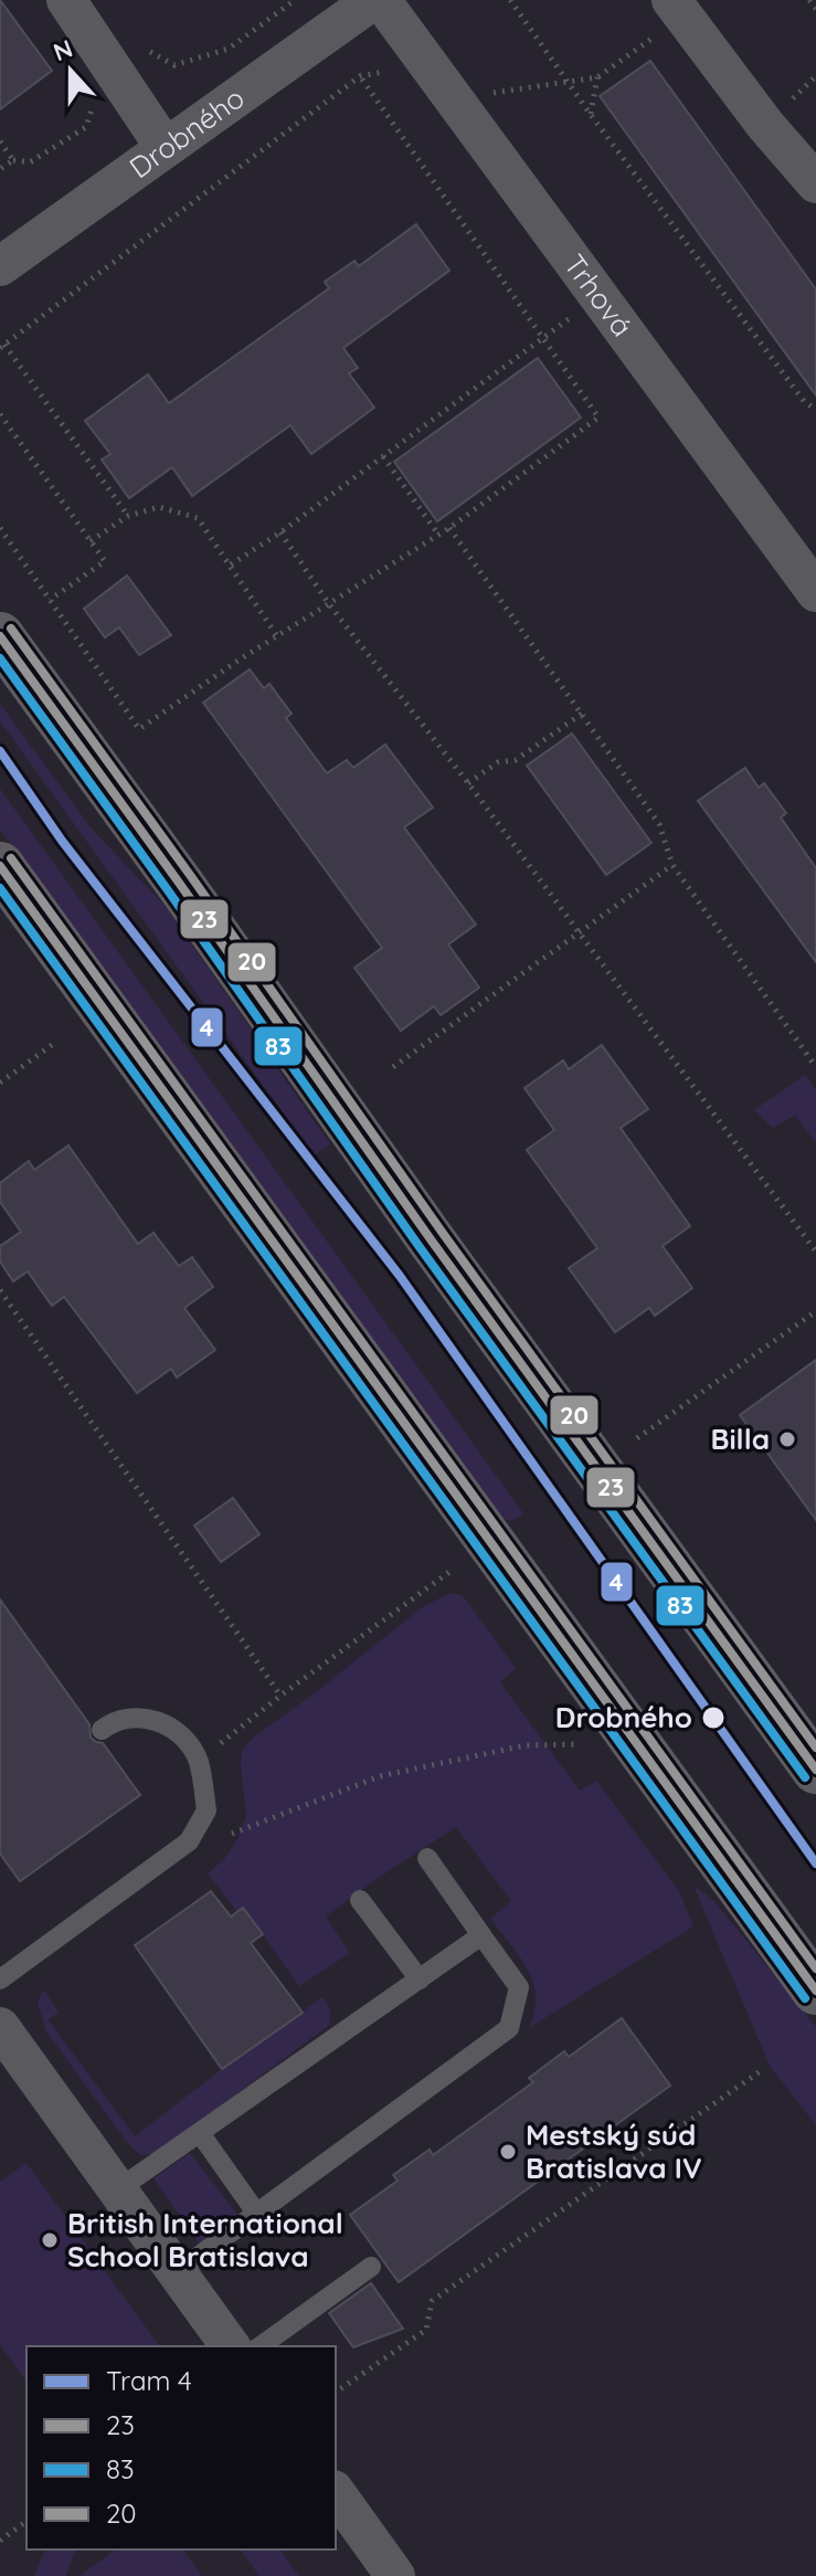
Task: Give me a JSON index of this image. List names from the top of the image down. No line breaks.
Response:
{"streets":{"street":["Drobného","Trhová"]},"places":["Billa","Drobného","Mestský súd Bratislava IV","British International School Bratislava"],"lines":["transit line 20","transit line 23","transit line 83","tram line 4"],"legend":["Tram 4","23","83","20"],"north":"top"}
